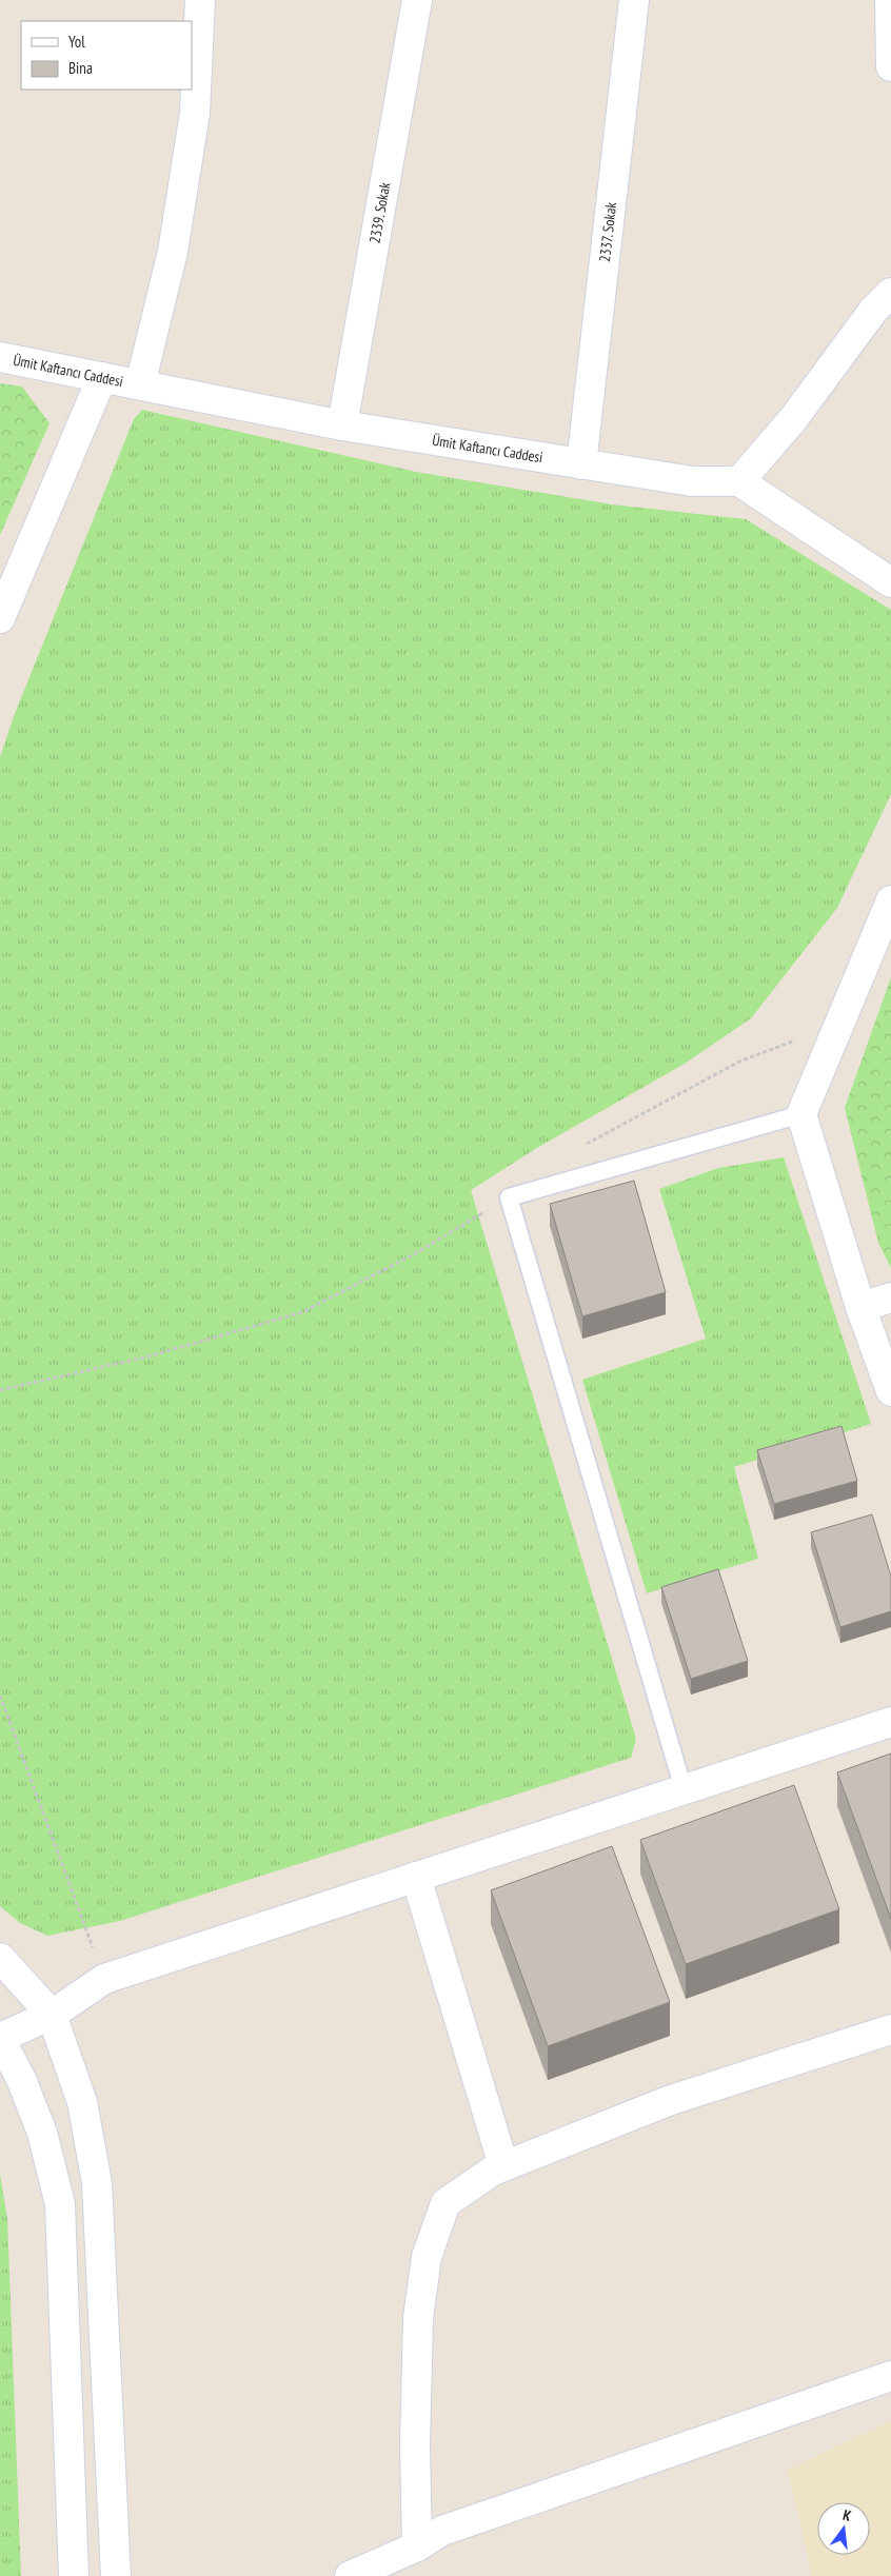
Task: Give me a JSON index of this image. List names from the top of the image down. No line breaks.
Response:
{"streets":{"street":["2339. Sokak","2337. Sokak","Ümit Kaftancı Caddesi"]},"crossings":[["2339. Sokak","Ümit Kaftancı Caddesi"],["2337. Sokak","Ümit Kaftancı Caddesi"]],"legend":["Yol","Bina"],"north":"top"}
